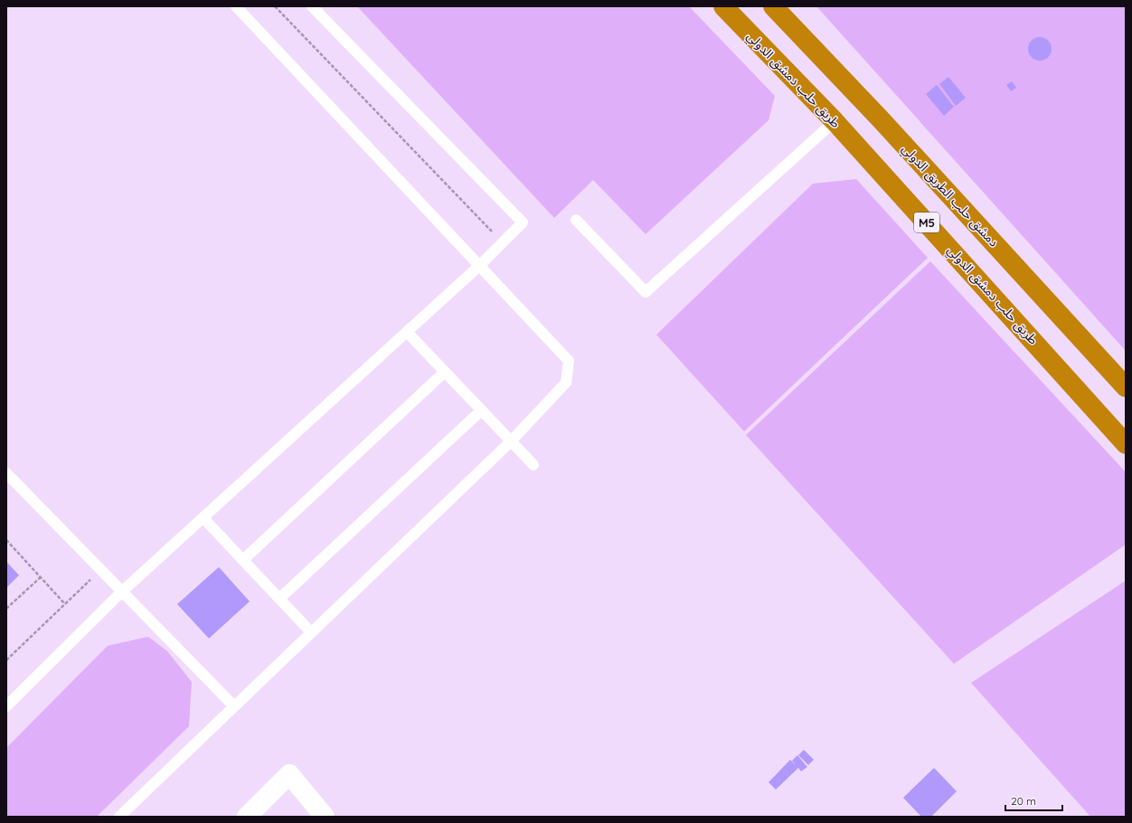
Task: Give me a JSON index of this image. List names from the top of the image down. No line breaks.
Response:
{"streets":{"highway":["طريق حلب دمشق الدولي","دمشق حلب الطريق الدولي","M5"]},"scale_bar":"20 m"}
